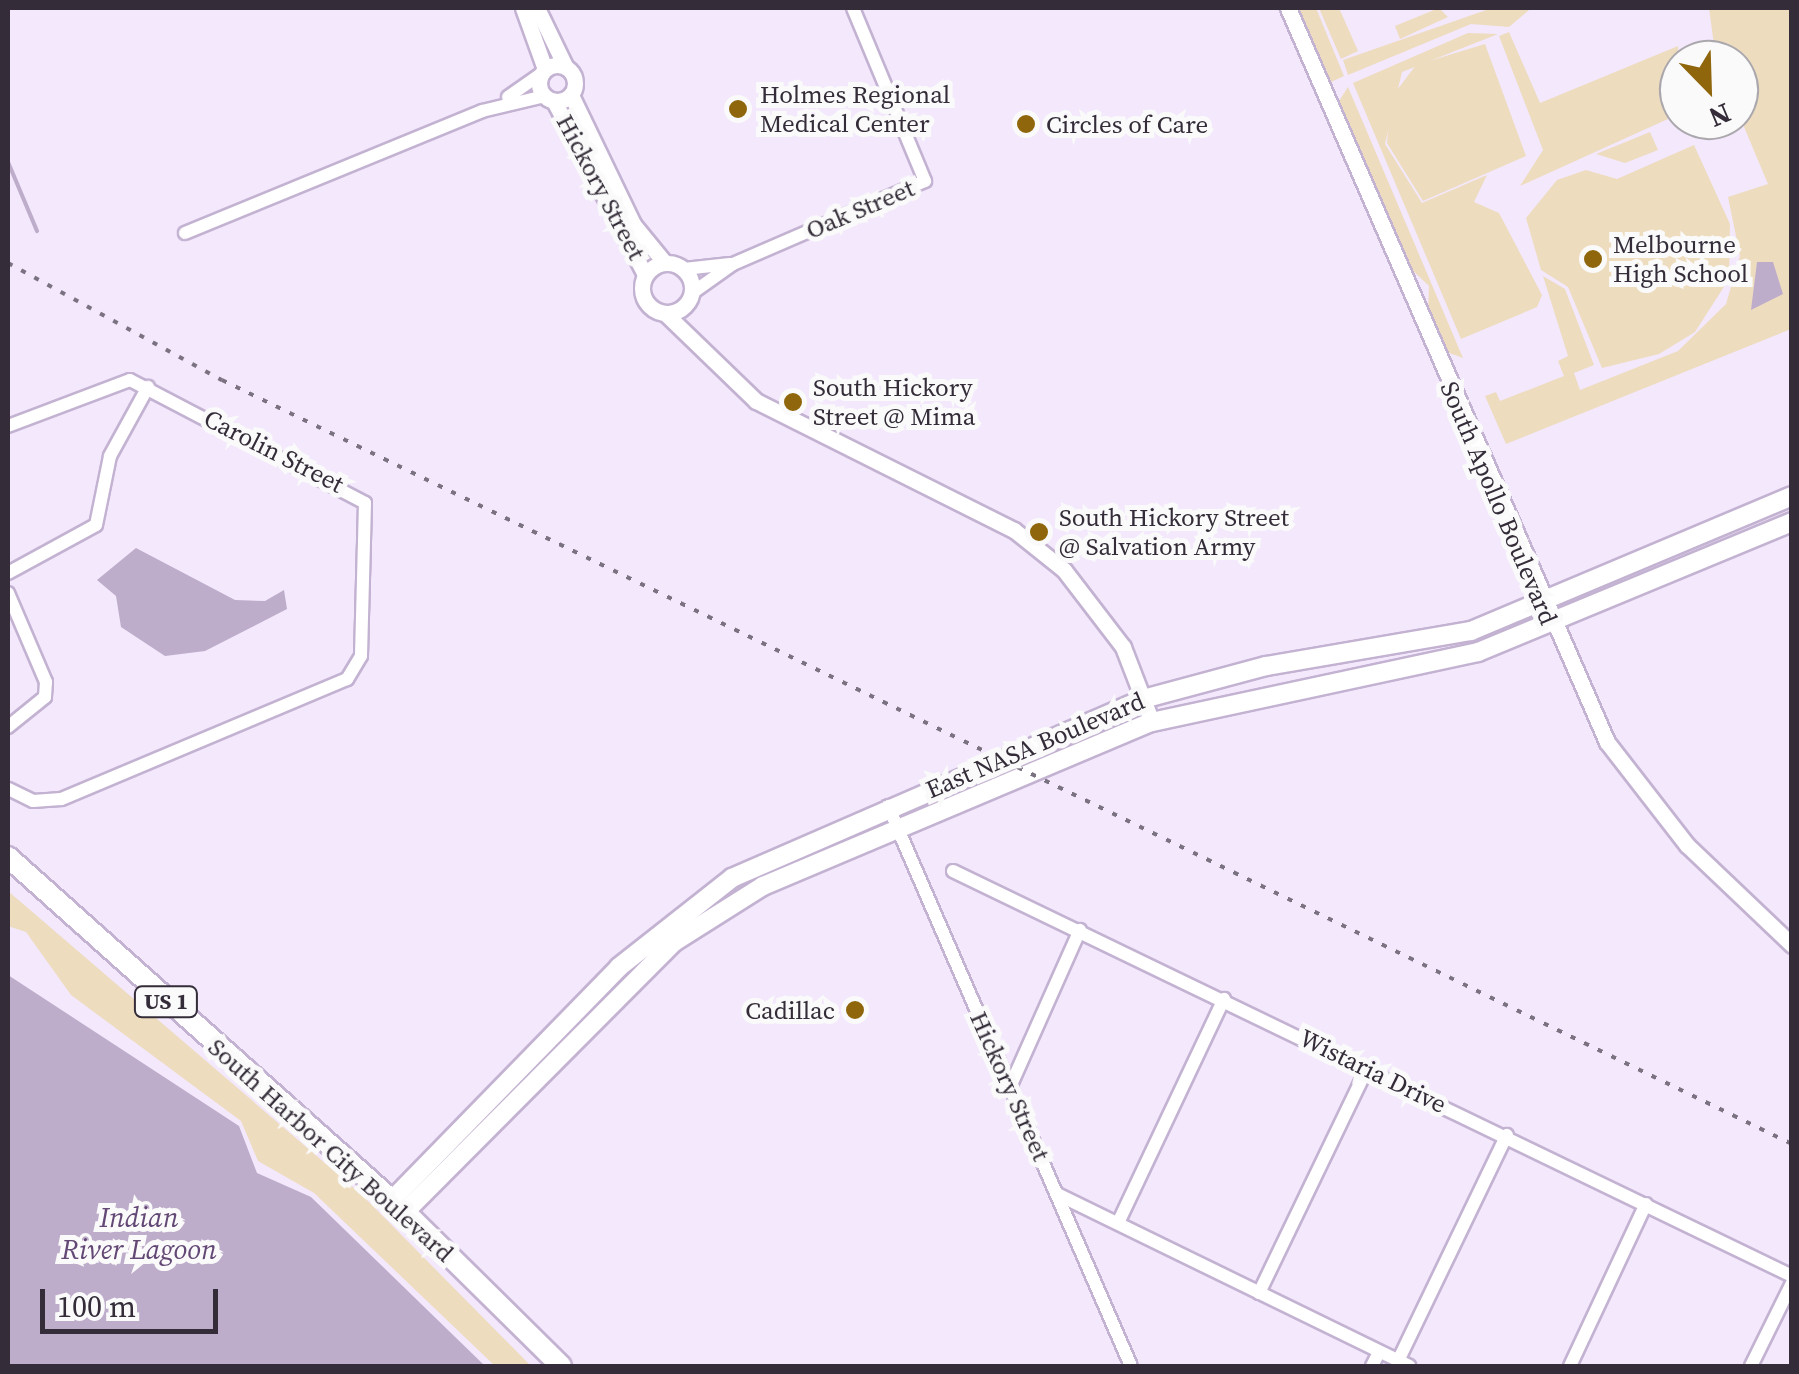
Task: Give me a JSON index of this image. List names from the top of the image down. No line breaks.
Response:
{"streets":{"main road":["East NASA Boulevard","US 1","South Harbor City Boulevard"],"street":["Hickory Street","Oak Street","Carolin Street","South Apollo Boulevard","Wistaria Drive"]},"crossings":[["Hickory Street","Oak Street"],["Hickory Street","East NASA Boulevard"],["South Apollo Boulevard","East NASA Boulevard"],["East NASA Boulevard","South Harbor City Boulevard"]],"water":["Indian River Lagoon"],"places":["Holmes Regional Medical Center","Circles of Care","Melbourne High School","South Hickory Street @ Mima","South Hickory Street @ Salvation Army","Cadillac"],"scale_bar":"100 m","north":"bottom right"}
